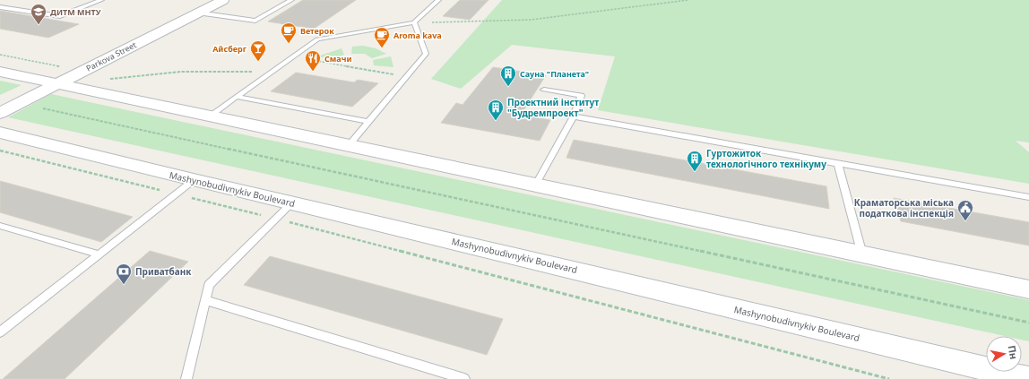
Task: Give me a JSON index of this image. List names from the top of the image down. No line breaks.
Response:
{"streets":{"street":["Parkova Street","Mashynobudivnykiv Boulevard"]},"places":{"school or university":["ДИТМ МНТУ"],"cafe":["Ветерок","Aroma kava"],"bar":["Айсберг"],"restaurant":["Смачи"],"building":["Сауна \"Планета\"","Проектний інститут \"Будремпроект\"","Гуртожиток технологічного технікуму"],"public building":["Краматорська міська податкова інспекція"],"bank":["Приватбанк"]},"north":"right"}
